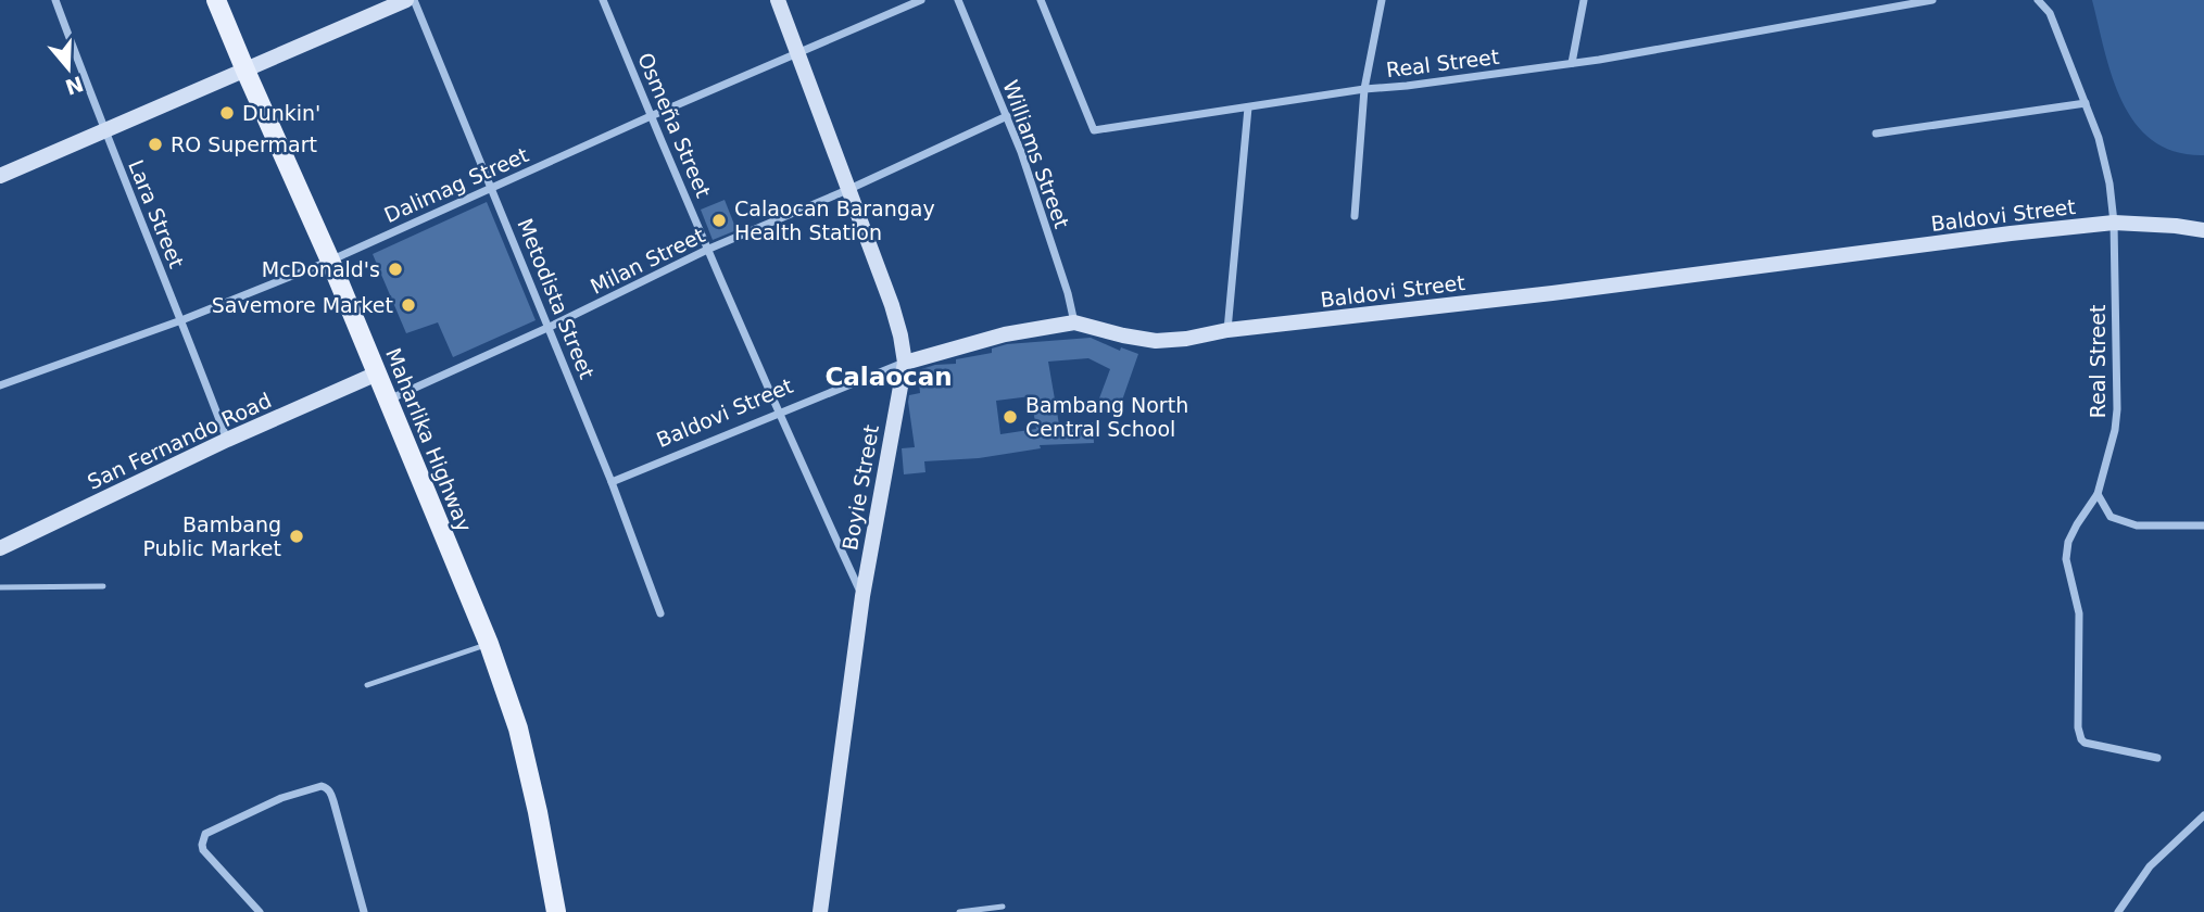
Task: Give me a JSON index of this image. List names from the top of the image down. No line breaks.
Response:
{"streets":{"main road":["Maharlika Highway"],"street":["Real Street","Osmeña Street","Williams Street","Dalimag Street","Lara Street","Baldovi Street","Milan Street","Metodista Street","San Fernando Road","Boyie Street"]},"crossings":[["Real Street","Baldovi Street"],["Osmeña Street","Dalimag Street"],["Osmeña Street","Baldovi Street"],["Osmeña Street","Milan Street"],["Osmeña Street","Boyie Street"],["Williams Street","Baldovi Street"],["Williams Street","Milan Street"],["Dalimag Street","Lara Street"],["Dalimag Street","Metodista Street"],["Dalimag Street","Maharlika Highway"],["Dalimag Street","Boyie Street"],["Lara Street","San Fernando Road"],["Baldovi Street","Metodista Street"],["Baldovi Street","Boyie Street"],["Milan Street","Metodista Street"],["Milan Street","Maharlika Highway"],["Milan Street","Boyie Street"],["Maharlika Highway","San Fernando Road"]],"districts":["Calaocan"],"places":["Dunkin'","RO Supermart","Calaocan Barangay Health Station","McDonald's","Savemore Market","Bambang North Central School","Bambang Public Market"],"north":"bottom"}
